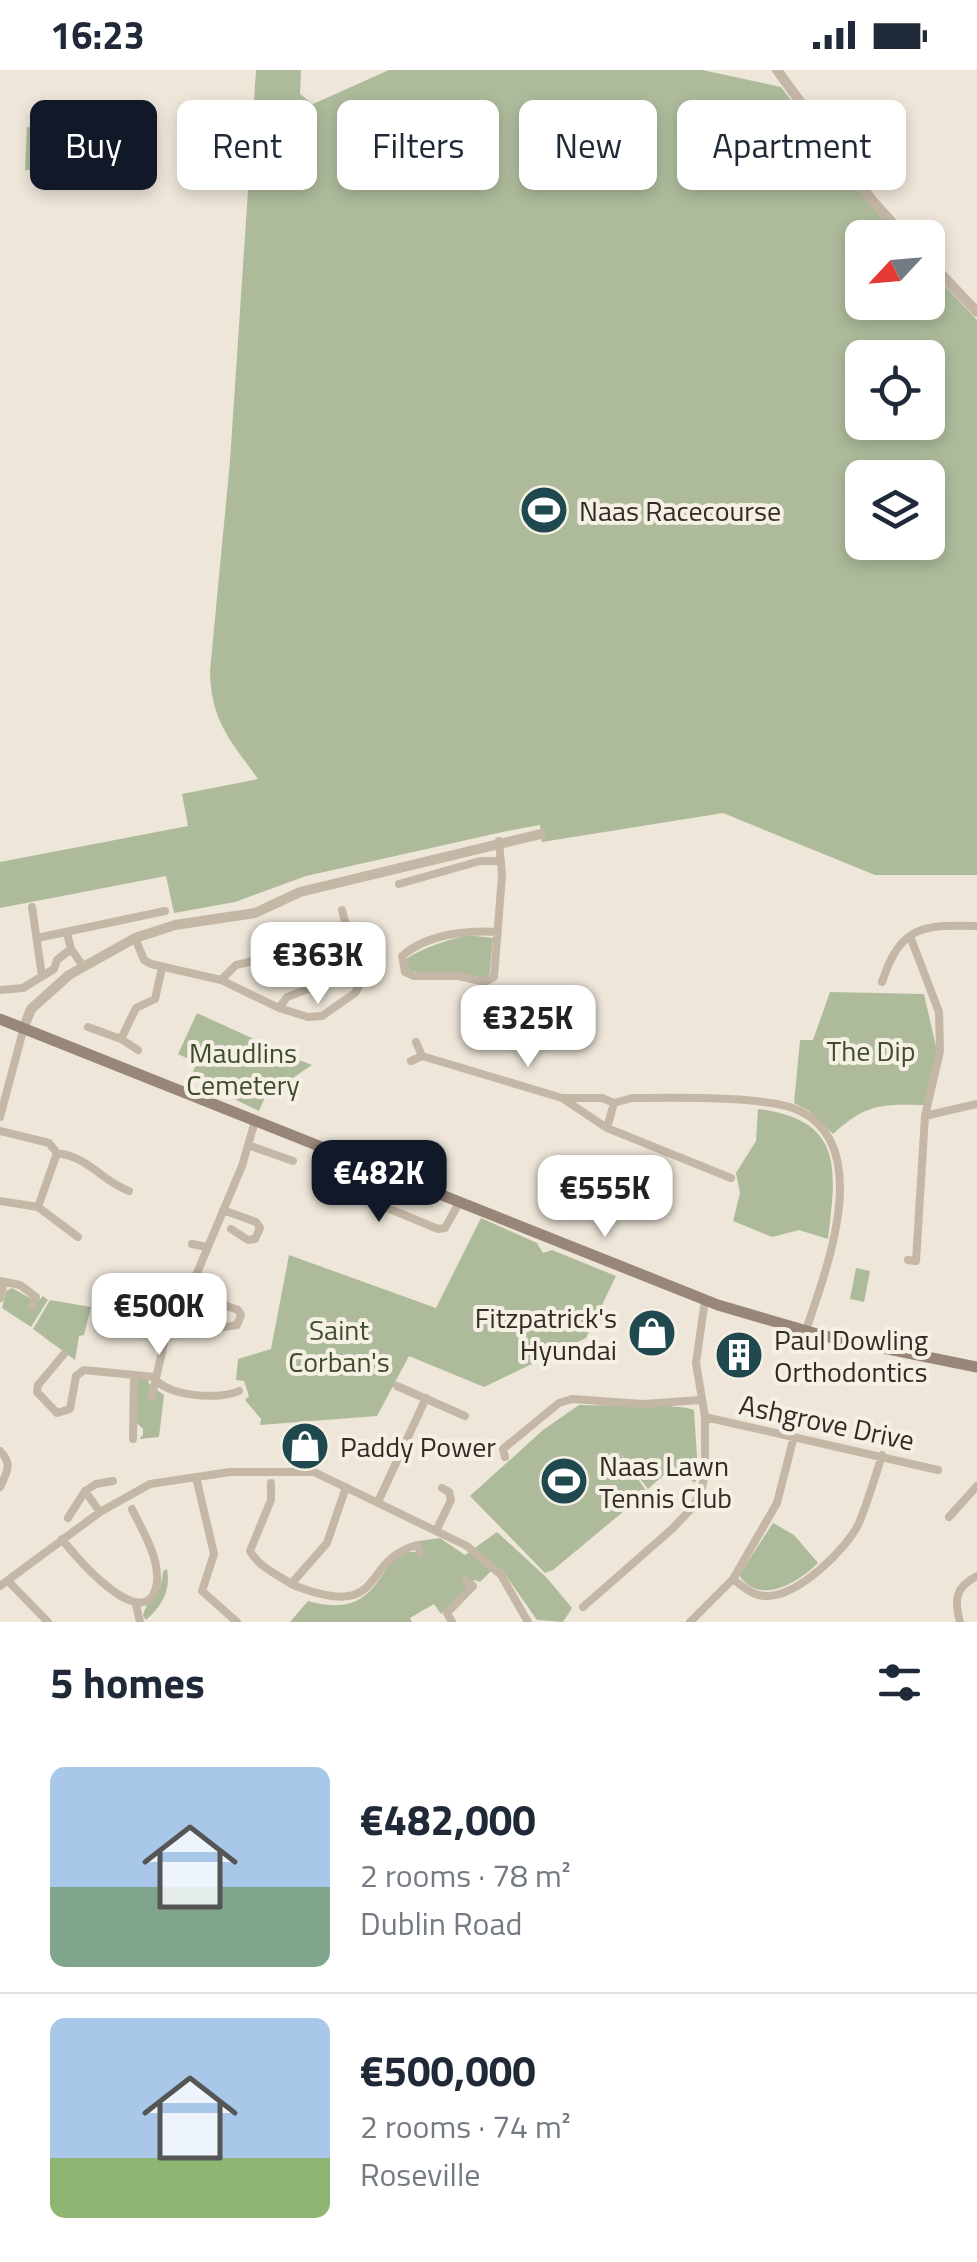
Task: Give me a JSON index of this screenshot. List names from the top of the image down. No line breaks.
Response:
{"streets":{"street":["Ashgrove Drive"]},"parks":["The Dip","Maudlins Cemetery","Saint Corban's"],"places":{"sports":["Naas Racecourse","Naas Lawn Tennis Club"],"shop":["Fitzpatrick's Hyundai","Paddy Power"],"building":["Paul Dowling Orthodontics"]},"north":"bottom left","page":{"status":"16:23","chip":["Buy","Rent","Filters","New","Apartment"],"price":["€363K","€325K","€482K","€555K","€500K"],"heading":"5 homes","list":[{"name":"€482,000","note":"2 rooms · 78 m² · Dublin Road"},{"name":"€500,000","note":"2 rooms · 74 m² · Roseville"}]}}
